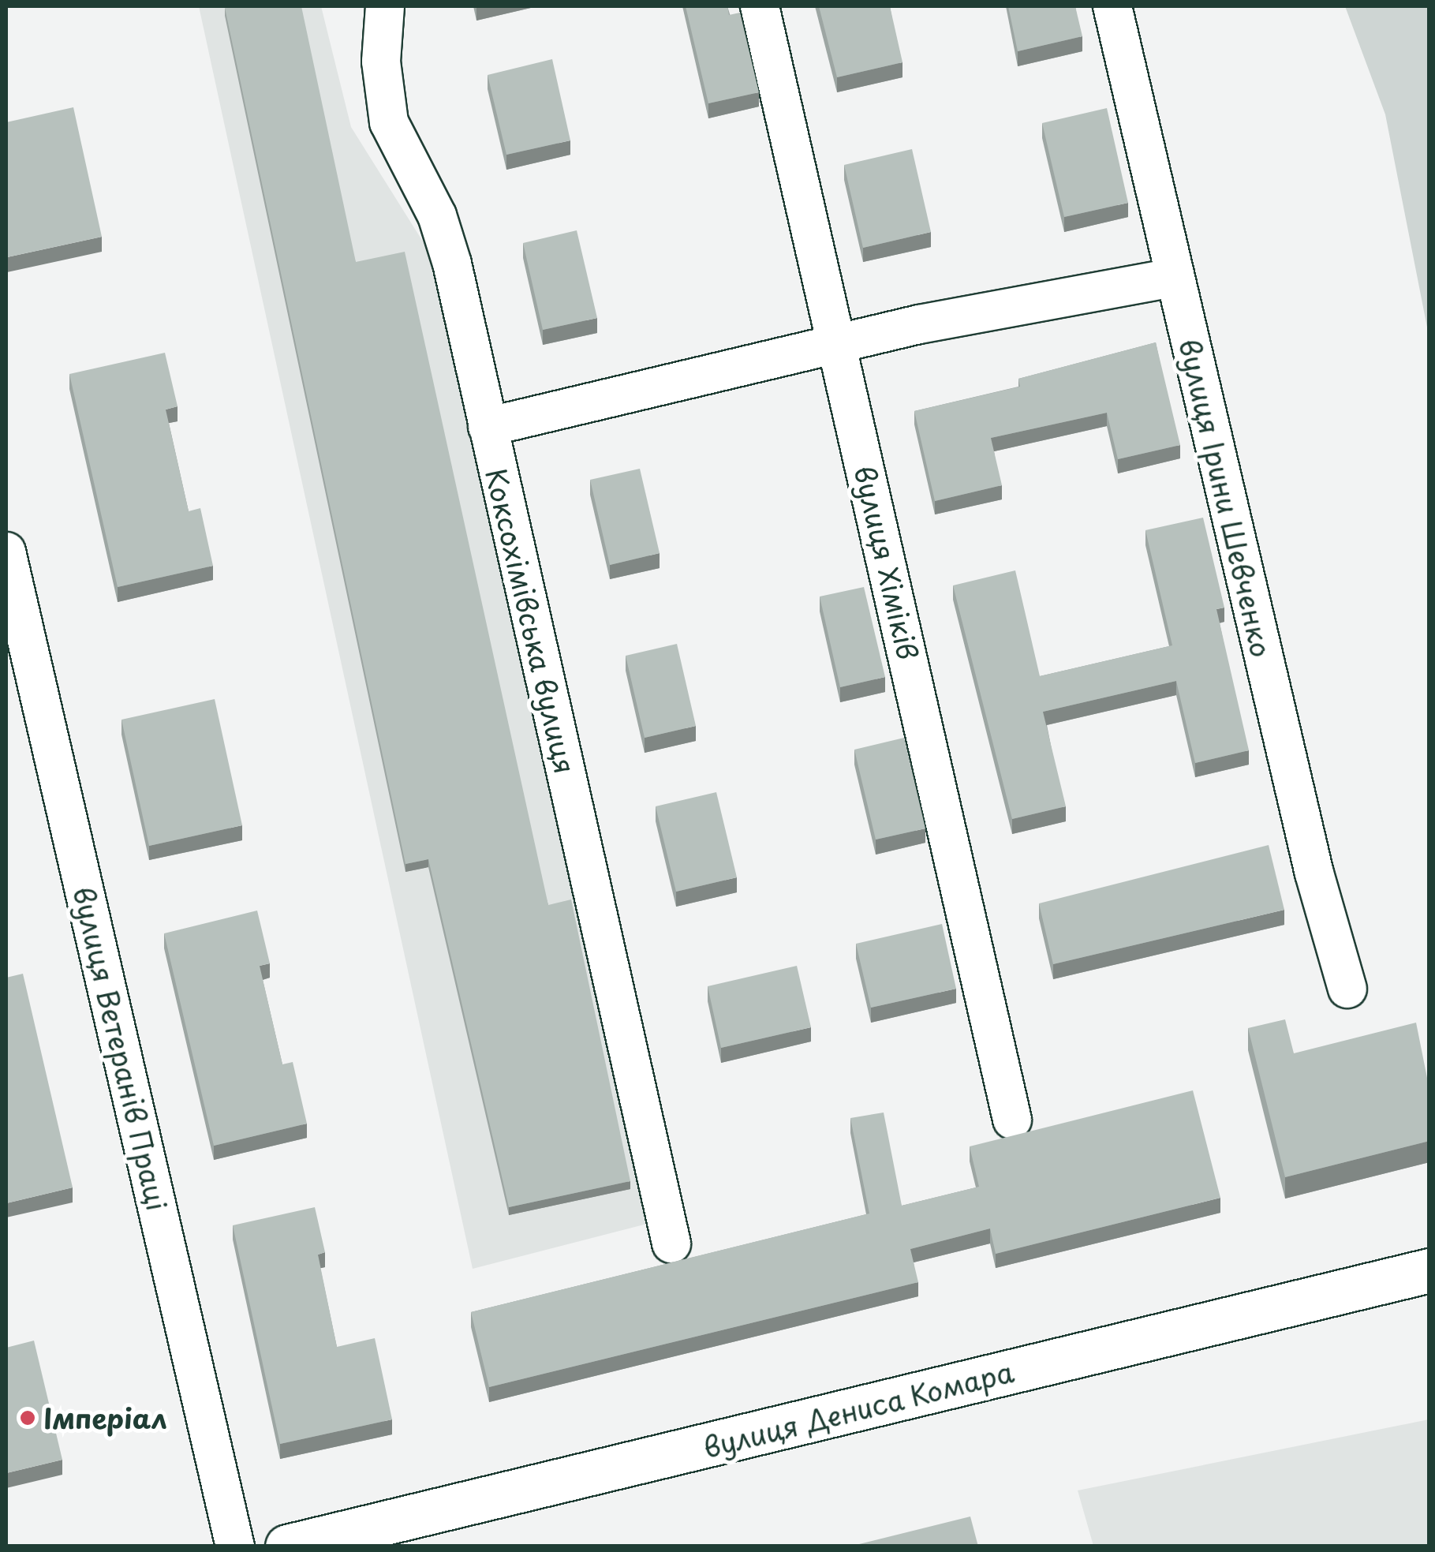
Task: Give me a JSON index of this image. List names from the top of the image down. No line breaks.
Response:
{"streets":{"street":["вулиця Ірини Шевченко","вулиця Хіміків","Коксохімівська вулиця","вулиця Ветеранів Праці","вулиця Дениса Комара"]},"places":["Імперіал"]}
